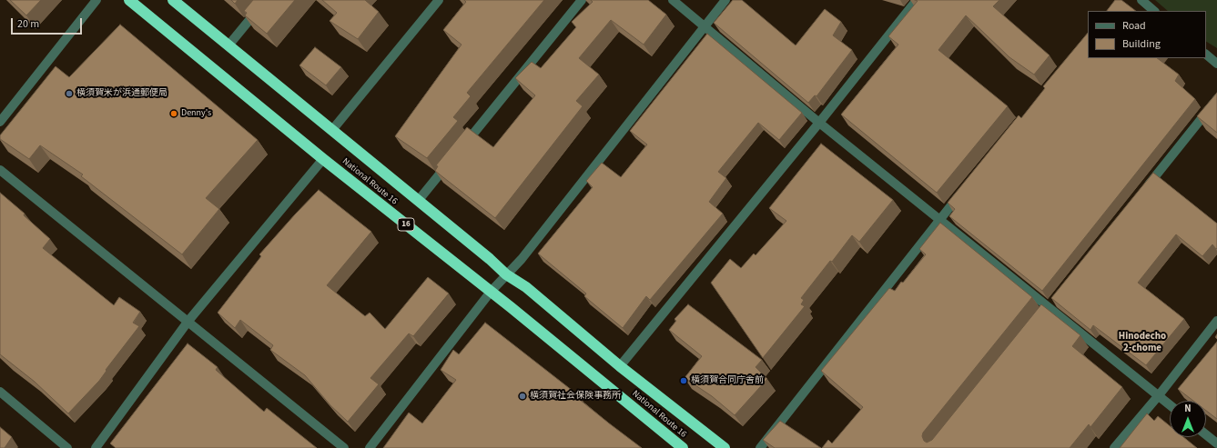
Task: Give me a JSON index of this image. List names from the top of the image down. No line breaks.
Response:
{"streets":{"highway":["National Route 16","16"]},"districts":["Hinodecho 2-chome"],"places":["横須賀米が浜通郵便局","Denny's","横須賀合同庁舎前","横須賀社会保険事務所"],"legend":["Road","Building"],"scale_bar":"20 m","north":"top"}
